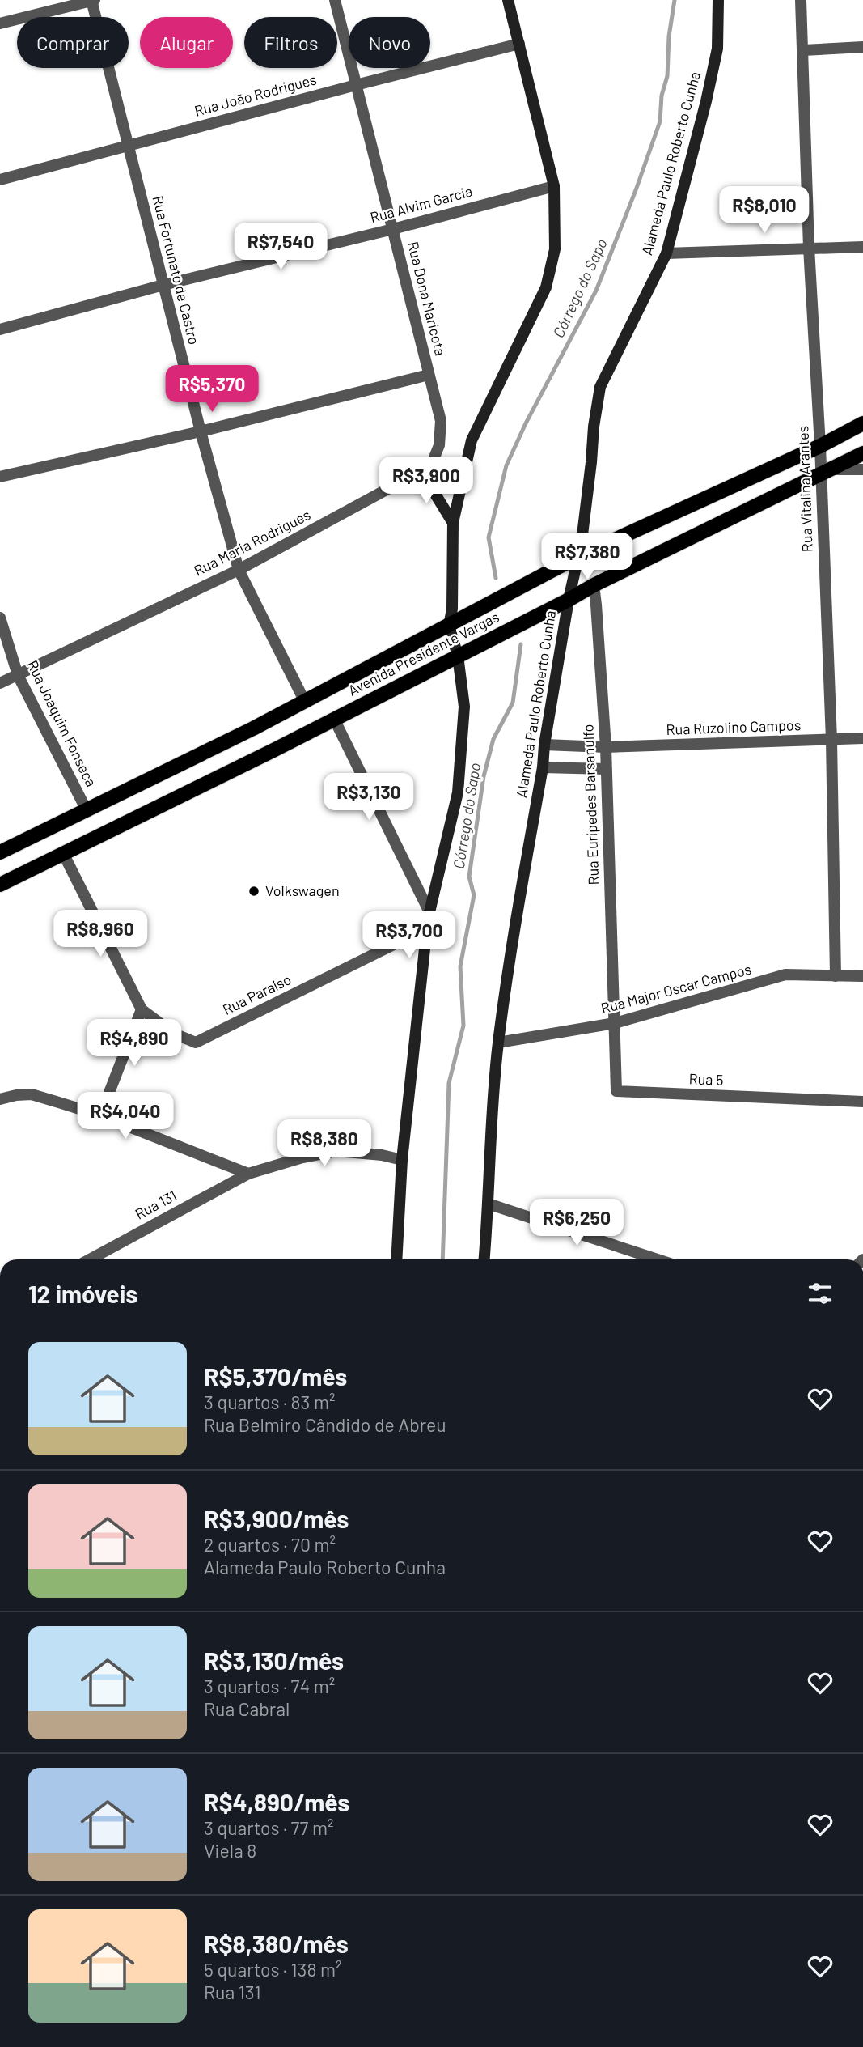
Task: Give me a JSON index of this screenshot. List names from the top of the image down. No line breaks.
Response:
{"streets":{"main road":["Avenida Presidente Vargas"],"street":["Rua João Rodrigues","Alameda Paulo Roberto Cunha","Rua Alvim Garcia","Rua Fortunato de Castro","Rua Dona Maricota","Rua Vitalina Arantes","Rua Maria Rodrigues","Rua Joaquim Fonseca","Rua Ruzolino Campos","Rua Eurípedes Barsanulfo","Rua Major Oscar Campos","Rua Paraíso","Rua 5","Rua 131"]},"crossings":[["Rua João Rodrigues","Rua Fortunato de Castro"],["Rua João Rodrigues","Rua Dona Maricota"],["Alameda Paulo Roberto Cunha","Avenida Presidente Vargas"],["Alameda Paulo Roberto Cunha","Rua Ruzolino Campos"],["Alameda Paulo Roberto Cunha","Rua Major Oscar Campos"],["Rua Alvim Garcia","Rua Fortunato de Castro"],["Rua Alvim Garcia","Rua Dona Maricota"],["Rua Fortunato de Castro","Rua Maria Rodrigues"],["Rua Fortunato de Castro","Avenida Presidente Vargas"],["Rua Dona Maricota","Rua Maria Rodrigues"],["Rua Vitalina Arantes","Avenida Presidente Vargas"],["Rua Vitalina Arantes","Rua Ruzolino Campos"],["Rua Vitalina Arantes","Rua Major Oscar Campos"],["Rua Maria Rodrigues","Rua Joaquim Fonseca"],["Avenida Presidente Vargas","Rua Joaquim Fonseca"],["Avenida Presidente Vargas","Rua Eurípedes Barsanulfo"],["Avenida Presidente Vargas","Rua Paraíso"],["Rua Ruzolino Campos","Rua Eurípedes Barsanulfo"],["Rua Eurípedes Barsanulfo","Rua Major Oscar Campos"],["Rua Eurípedes Barsanulfo","Rua 5"],["Rua Major Oscar Campos","Rua 5"]],"water":["Córrego do Sapo"],"places":["Volkswagen"],"page":{"chip":["Comprar","Alugar","Filtros","Novo"],"price":["R$8,010","R$7,540","R$5,370","R$3,900","R$7,380","R$3,130","R$8,960","R$3,700","R$4,890","R$4,040","R$8,380","R$6,250"],"heading":"12 imóveis","list":[{"name":"R$5,370/mês","note":"3 quartos · 83 m² · Rua Belmiro Cândido de Abreu"},{"name":"R$3,900/mês","note":"2 quartos · 70 m² · Alameda Paulo Roberto Cunha"},{"name":"R$3,130/mês","note":"3 quartos · 74 m² · Rua Cabral"},{"name":"R$4,890/mês","note":"3 quartos · 77 m² · Viela 8"},{"name":"R$8,380/mês","note":"5 quartos · 138 m² · Rua 131"}]}}
